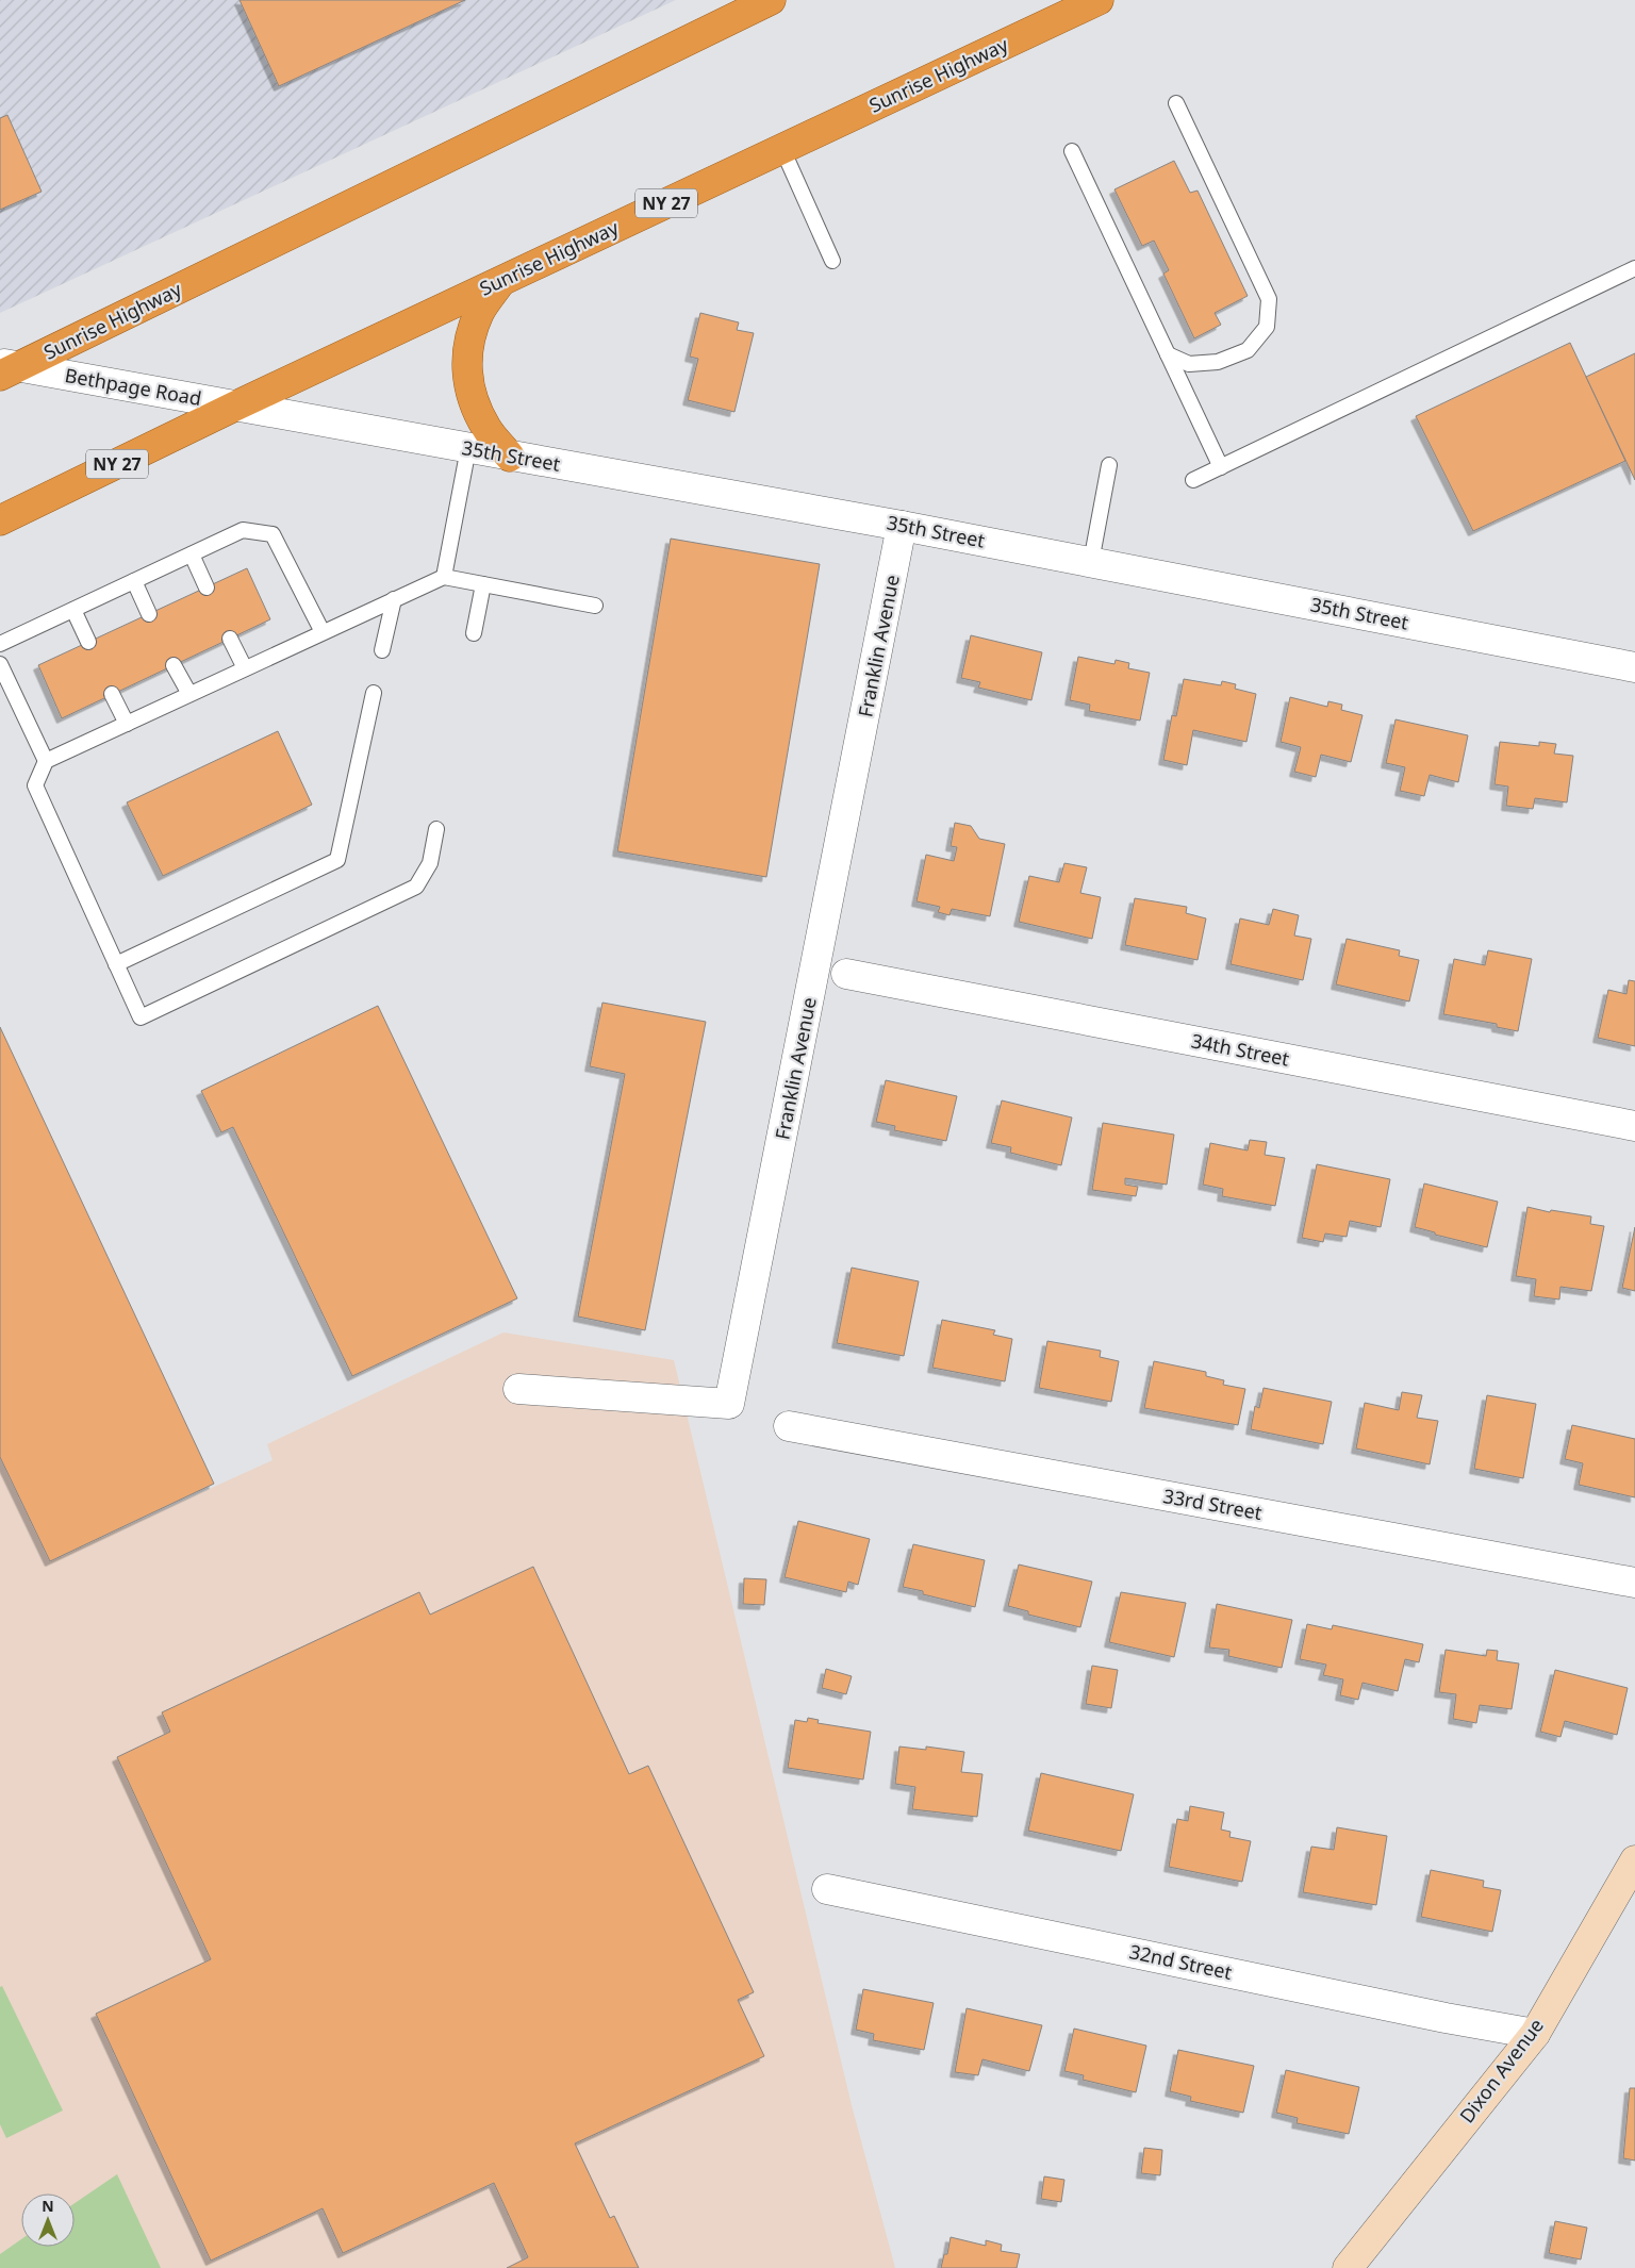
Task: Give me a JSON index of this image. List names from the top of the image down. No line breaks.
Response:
{"streets":{"highway":["Sunrise Highway","NY 27"],"main road":["Dixon Avenue"],"street":["Bethpage Road","35th Street","Franklin Avenue","34th Street","33rd Street","32nd Street"]},"crossings":[["Sunrise Highway","Bethpage Road"],["Sunrise Highway","35th Street"],["Bethpage Road","35th Street"],["35th Street","Franklin Avenue"],["32nd Street","Dixon Avenue"]],"north":"top"}
